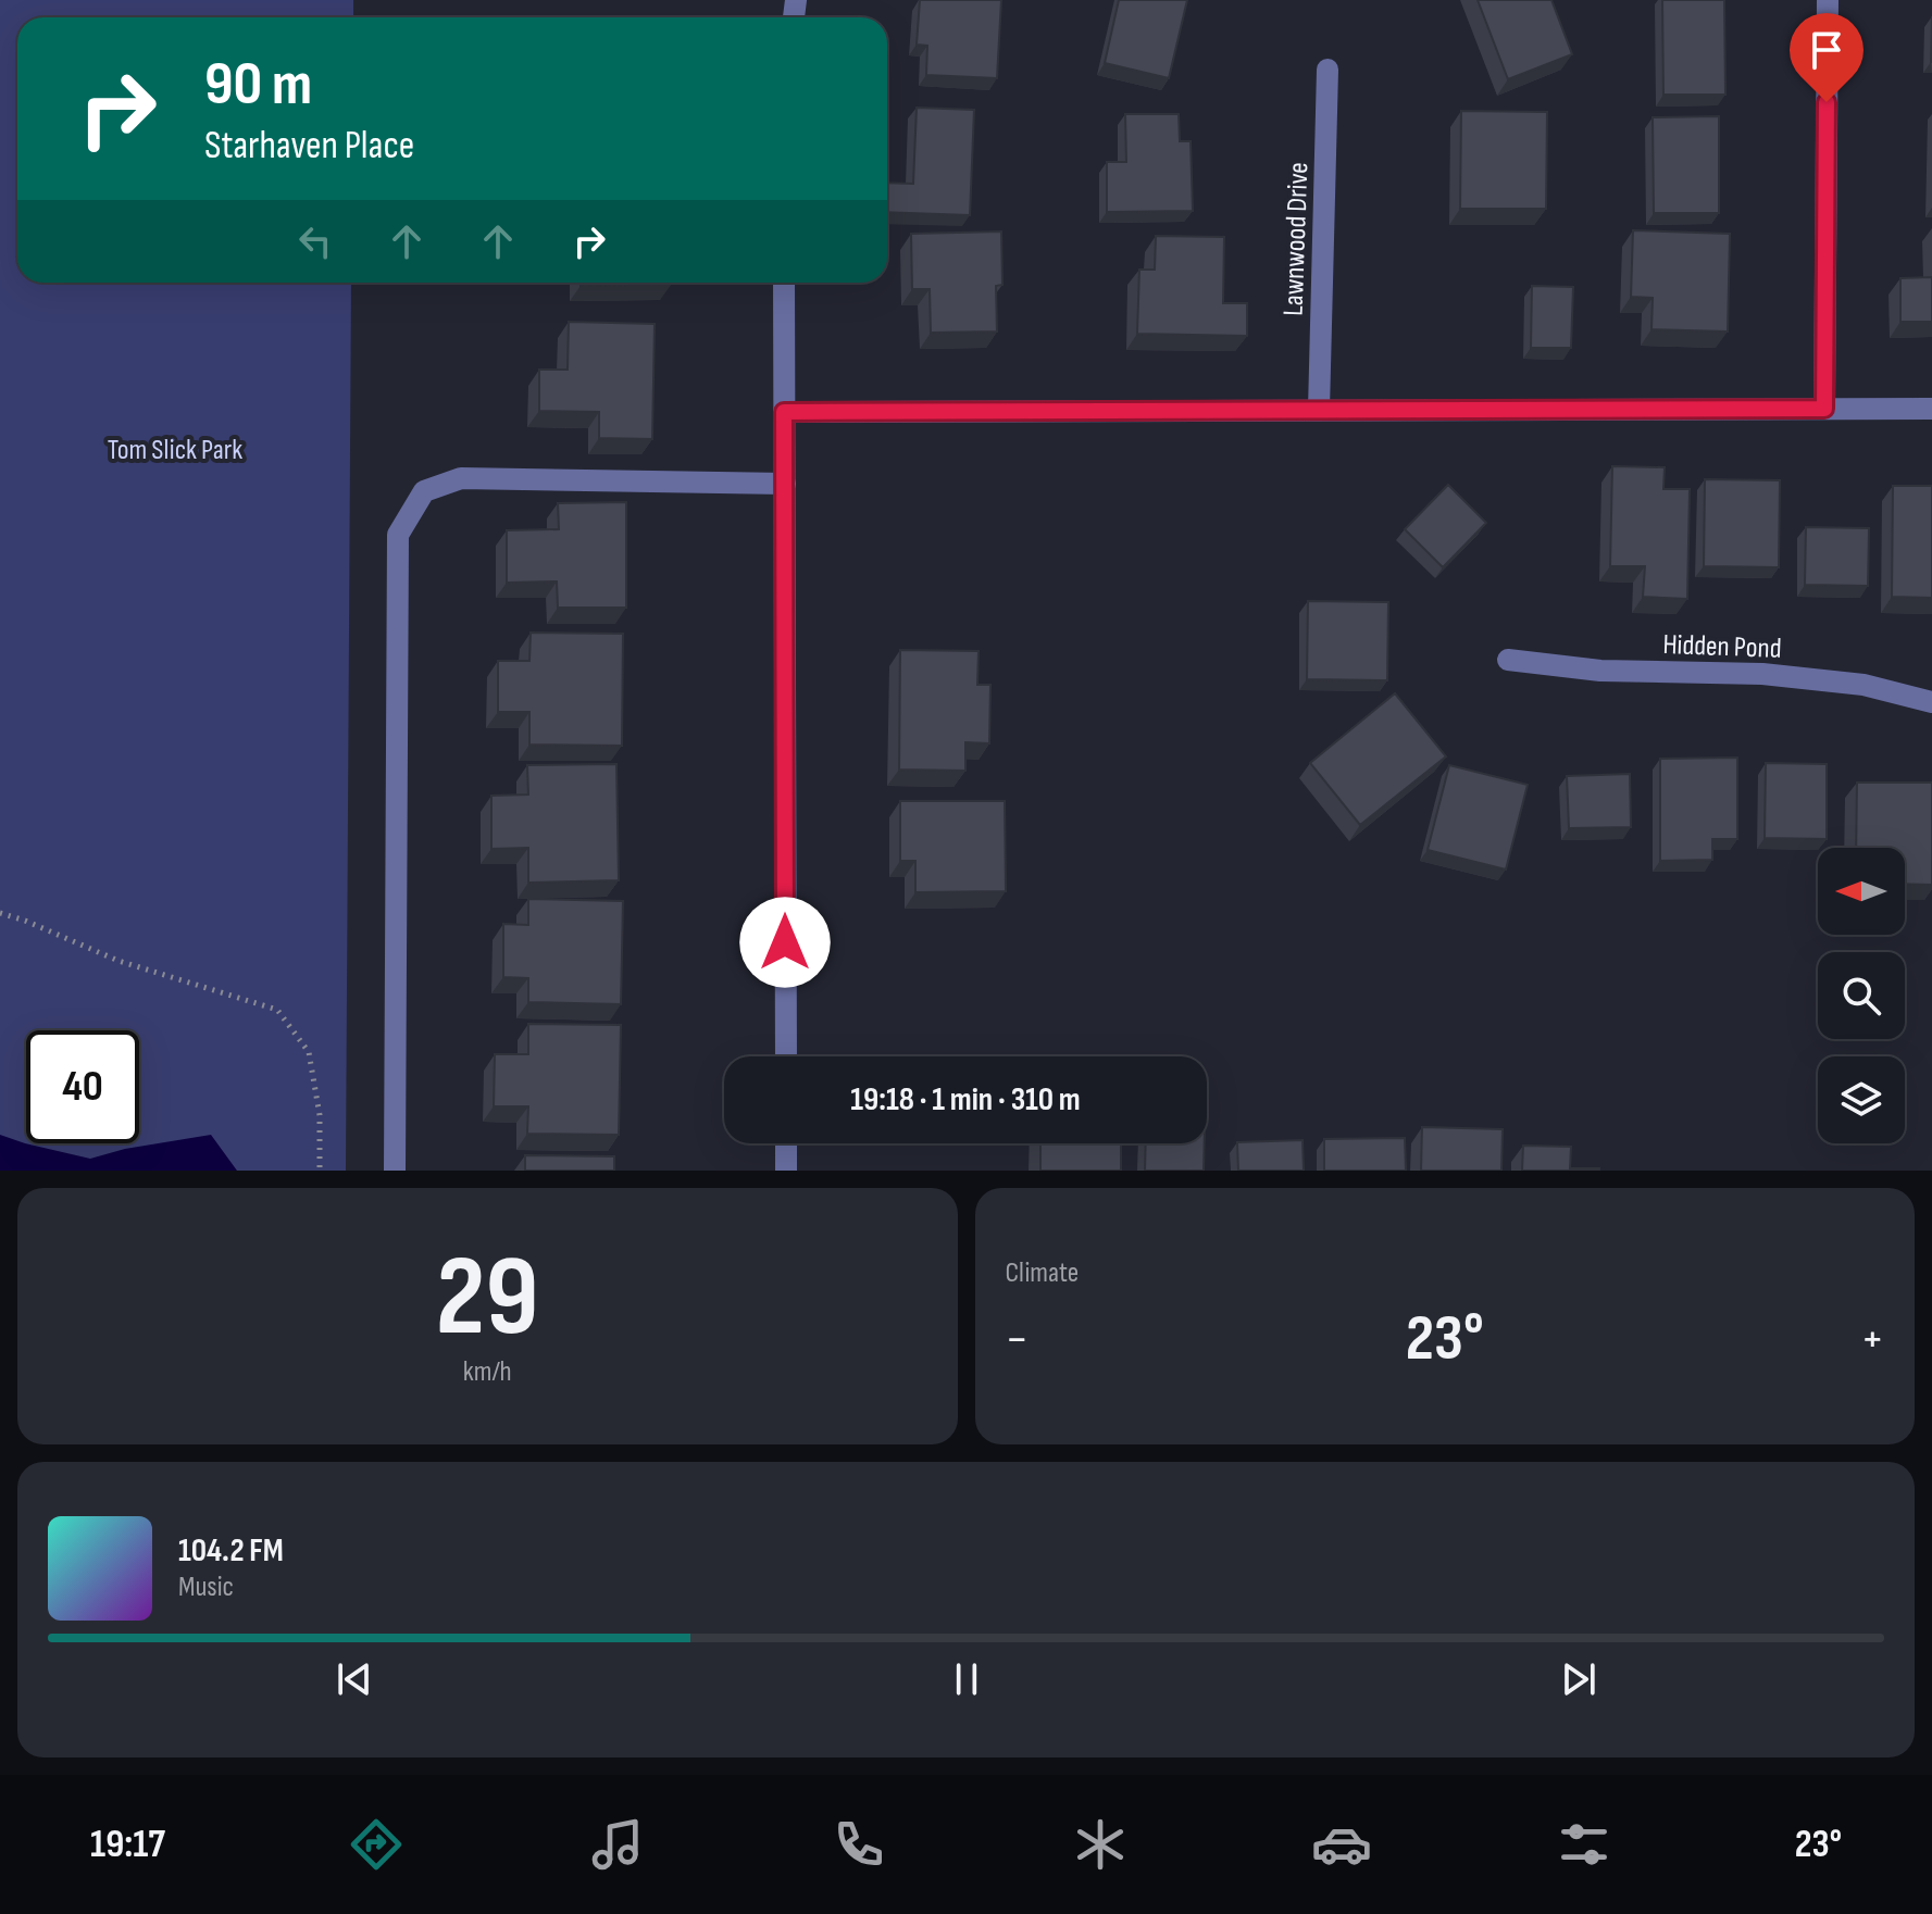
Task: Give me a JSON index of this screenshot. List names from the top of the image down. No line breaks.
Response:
{"streets":{"street":["Lawnwood Drive","Hidden Pond"]},"parks":["Tom Slick Park"],"north":"left","page":{"turn":["90 m","Starhaven Place"],"limit":"40","trip":"19:18 · 1 min · 310 m","tile":[["29","km/h"],"Climate"],"heat":["−","23°","+"],"song":["104.2 FM","Music"],"tabs":["19:17","23°"]}}
